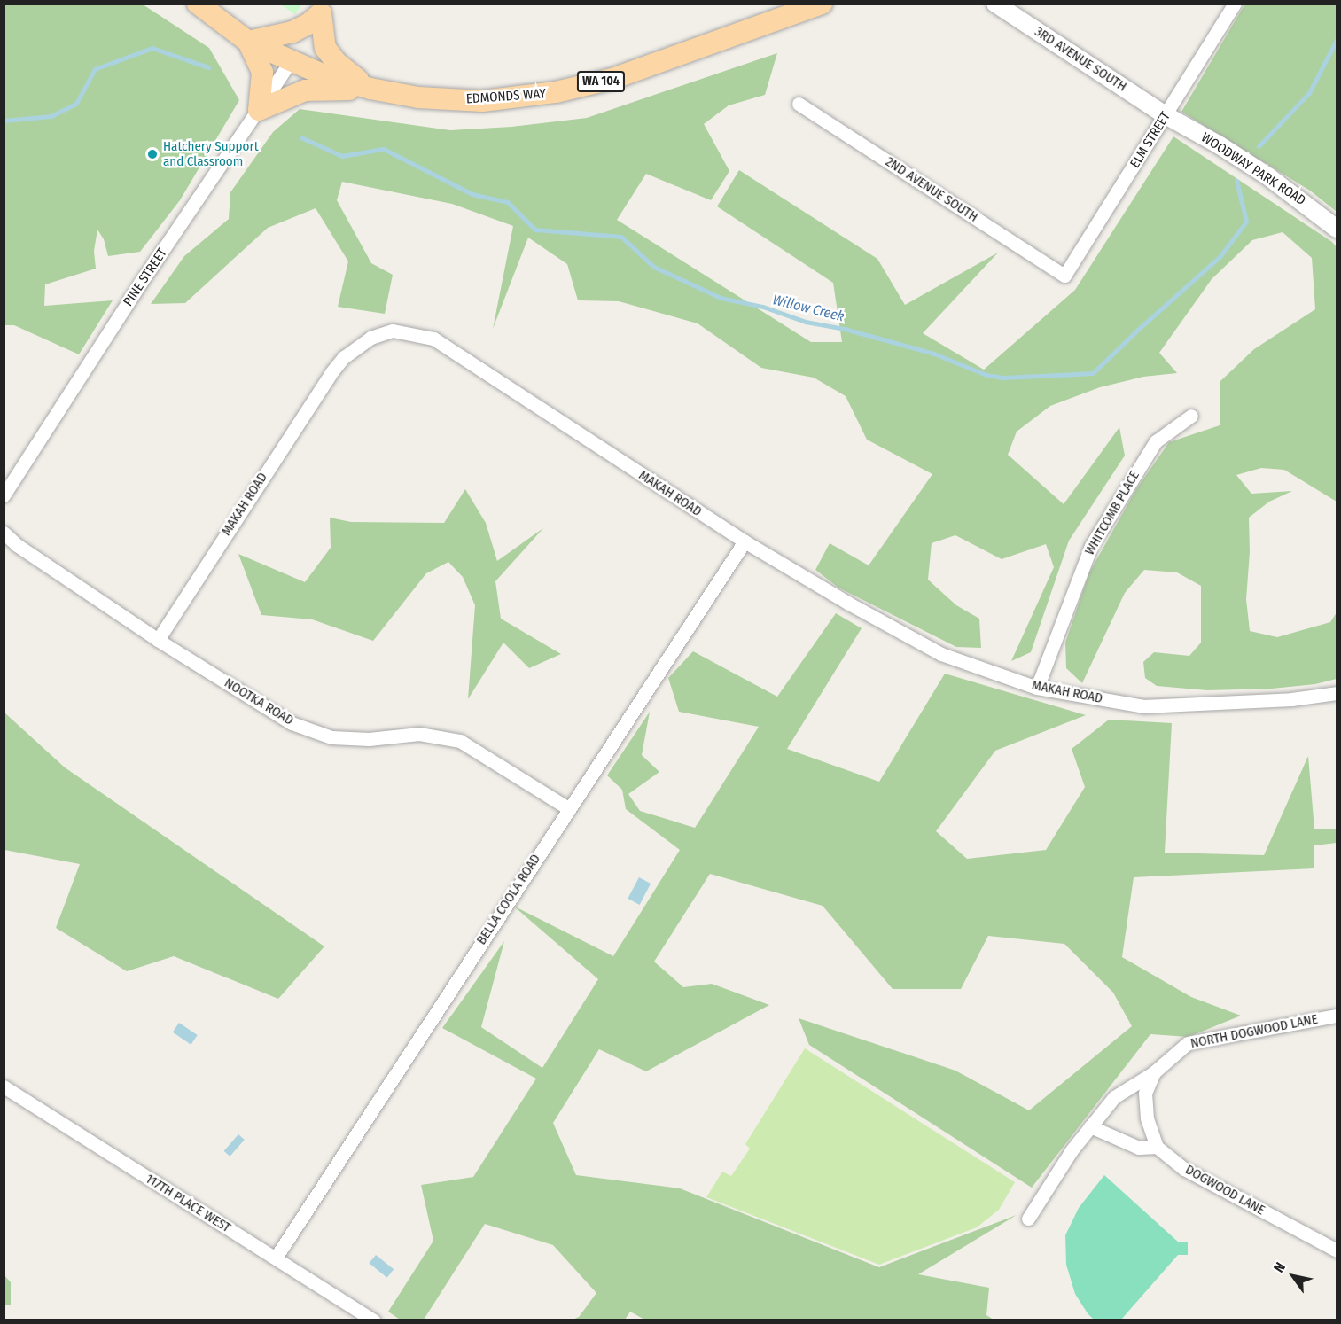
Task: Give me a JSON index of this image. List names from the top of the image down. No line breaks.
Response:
{"streets":{"main road":["WA 104","EDMONDS WAY"],"street":["3RD AVENUE SOUTH","ELM STREET","WOODWAY PARK ROAD","2ND AVENUE SOUTH","PINE STREET","MAKAH ROAD","WHITCOMB PLACE","NOOTKA ROAD","BELLA COOLA ROAD","NORTH DOGWOOD LANE","DOGWOOD LANE","117TH PLACE WEST"]},"crossings":[["3RD AVENUE SOUTH","ELM STREET"],["3RD AVENUE SOUTH","WOODWAY PARK ROAD"],["WA 104","EDMONDS WAY"],["EDMONDS WAY","PINE STREET"],["ELM STREET","WOODWAY PARK ROAD"],["ELM STREET","2ND AVENUE SOUTH"],["MAKAH ROAD","WHITCOMB PLACE"],["MAKAH ROAD","NOOTKA ROAD"],["MAKAH ROAD","BELLA COOLA ROAD"],["NOOTKA ROAD","BELLA COOLA ROAD"],["BELLA COOLA ROAD","117TH PLACE WEST"]],"water":["Willow Creek"],"places":["Hatchery Support and Classroom"],"north":"top left"}
